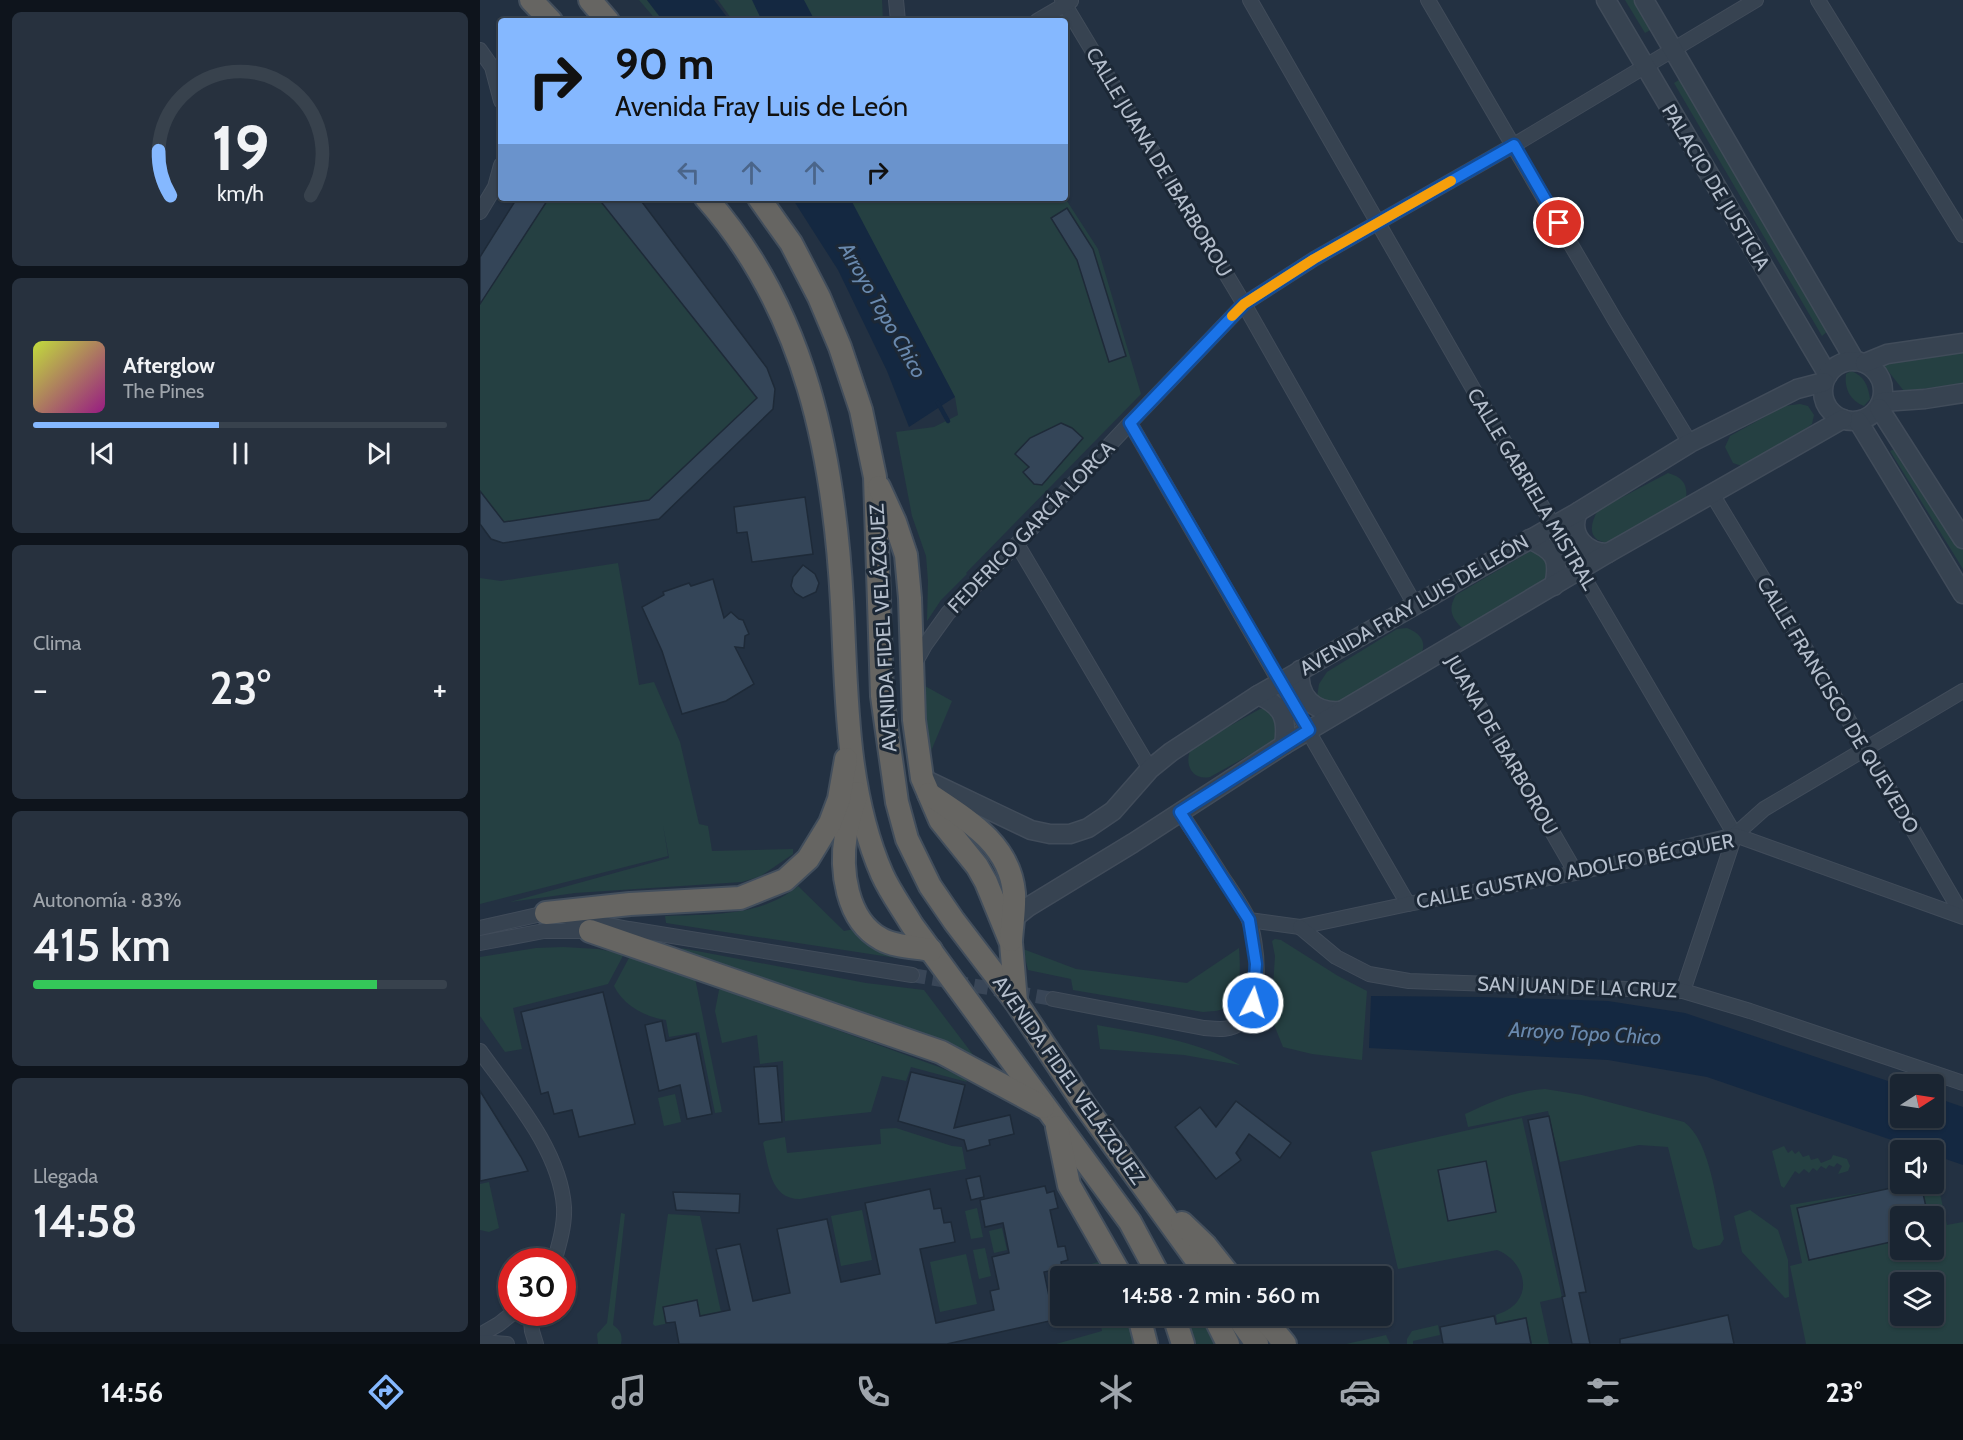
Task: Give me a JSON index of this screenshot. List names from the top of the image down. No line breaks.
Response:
{"streets":{"highway":["AVENIDA FIDEL VELÁZQUEZ"],"street":["CALLE JUANA DE IBARBOROU","PALACIO DE JUSTICIA","CALLE GABRIELA MISTRAL","FEDERICO GARCÍA LORCA","AVENIDA FRAY LUIS DE LEÓN","CALLE FRANCISCO DE QUEVEDO","JUANA DE IBARBOROU","CALLE GUSTAVO ADOLFO BÉCQUER","SAN JUAN DE LA CRUZ"]},"crossings":[["CALLE JUANA DE IBARBOROU","FEDERICO GARCÍA LORCA"],["CALLE JUANA DE IBARBOROU","AVENIDA FRAY LUIS DE LEÓN"],["PALACIO DE JUSTICIA","FEDERICO GARCÍA LORCA"],["PALACIO DE JUSTICIA","AVENIDA FRAY LUIS DE LEÓN"],["CALLE GABRIELA MISTRAL","FEDERICO GARCÍA LORCA"],["CALLE GABRIELA MISTRAL","AVENIDA FRAY LUIS DE LEÓN"],["CALLE GABRIELA MISTRAL","CALLE GUSTAVO ADOLFO BÉCQUER"],["CALLE FRANCISCO DE QUEVEDO","CALLE GUSTAVO ADOLFO BÉCQUER"],["JUANA DE IBARBOROU","CALLE GUSTAVO ADOLFO BÉCQUER"],["CALLE GUSTAVO ADOLFO BÉCQUER","SAN JUAN DE LA CRUZ"]],"water":["Arroyo Topo Chico"],"north":"right","page":{"turn":["90 m","Avenida Fray Luis de León"],"song":["Afterglow","The Pines"],"tile":["Clima",["Autonomía · 83%","415 km"],["Llegada","14:58"]],"heat":["−","23°","+"],"limit":"30","trip":"14:58 · 2 min · 560 m","tabs":["14:56","23°"],"gauge":["19","km/h"]}}
